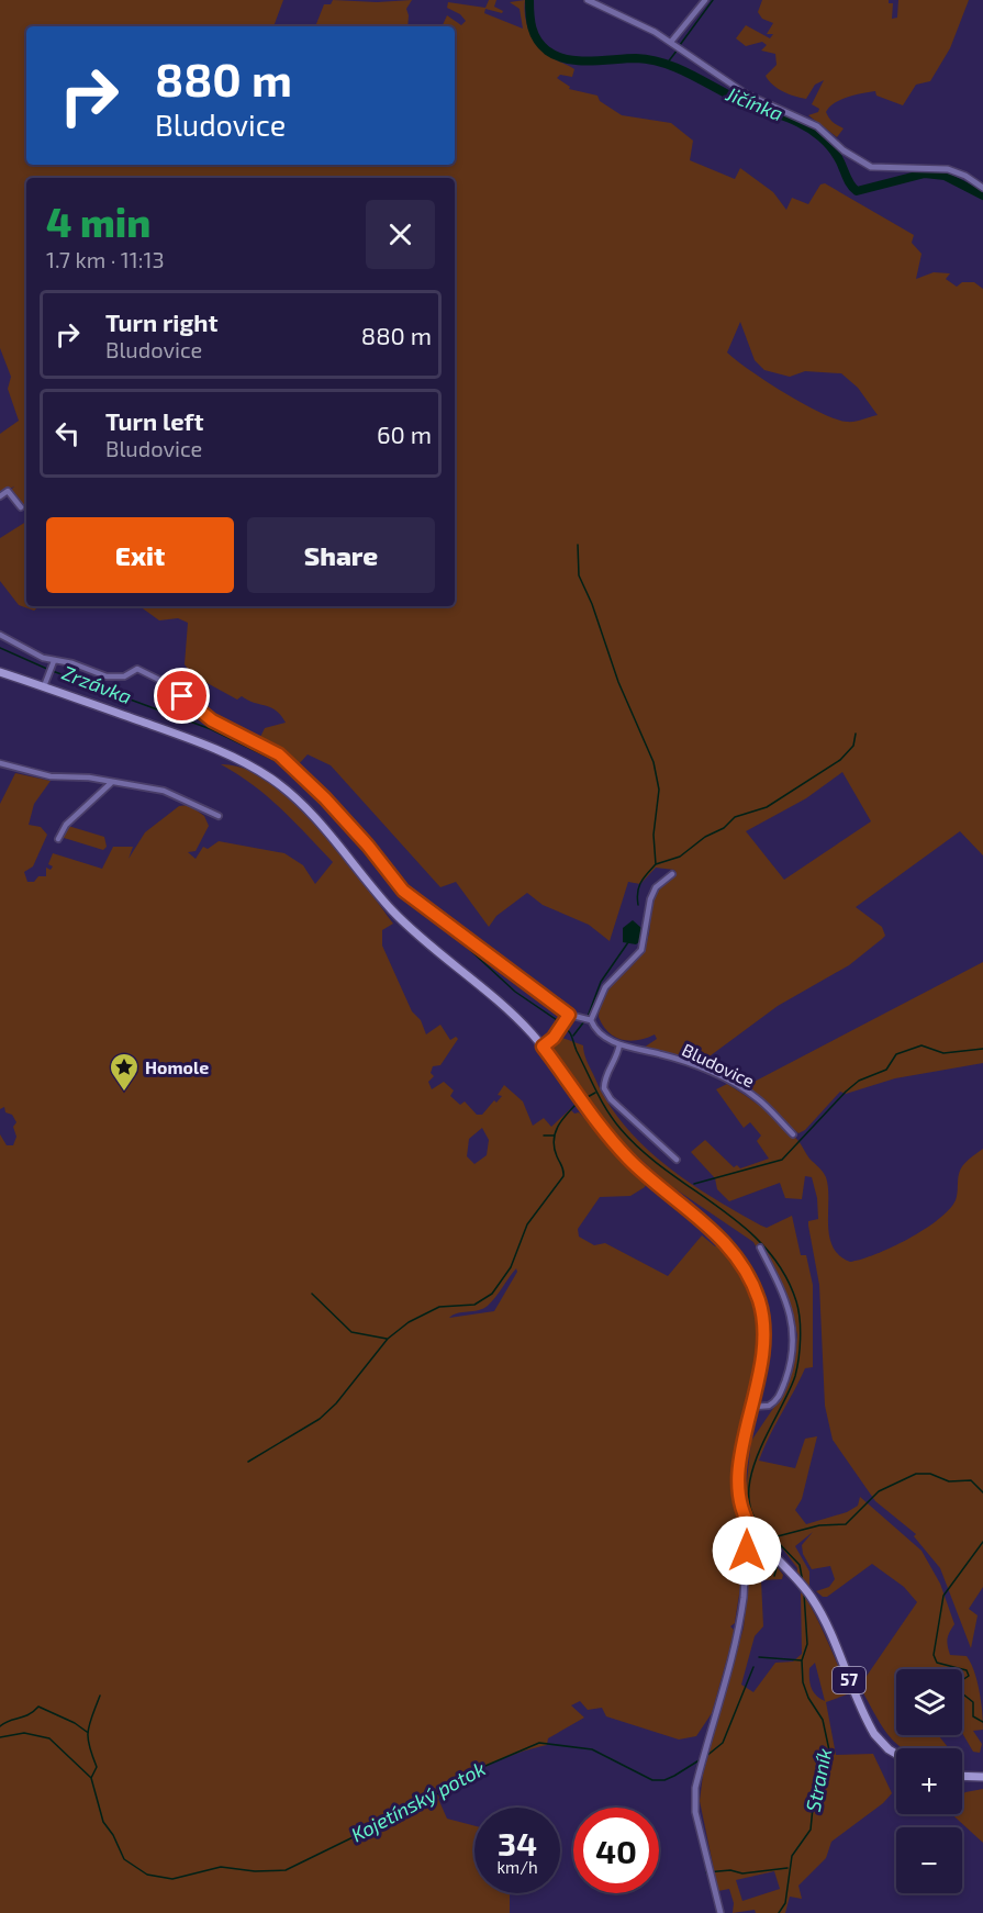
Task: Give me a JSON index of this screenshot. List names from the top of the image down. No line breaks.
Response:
{"streets":{"main road":["57"],"street":["Bludovice"]},"water":["Jičínka","Zrzávka","Straník","Kojetínský potok"],"places":{"place":["Homole"]},"page":{"turn":["880 m","Bludovice"],"heading":["4 min","1.7 km · 11:13"],"list":[{"name":"Turn right","note":"Bludovice","value":"880 m"},{"name":"Turn left","note":"Bludovice","value":"60 m"}],"buttons":["Exit","Share"],"map_buttons":["+","−"],"speed":"34 km/h","limit":"40"}}
